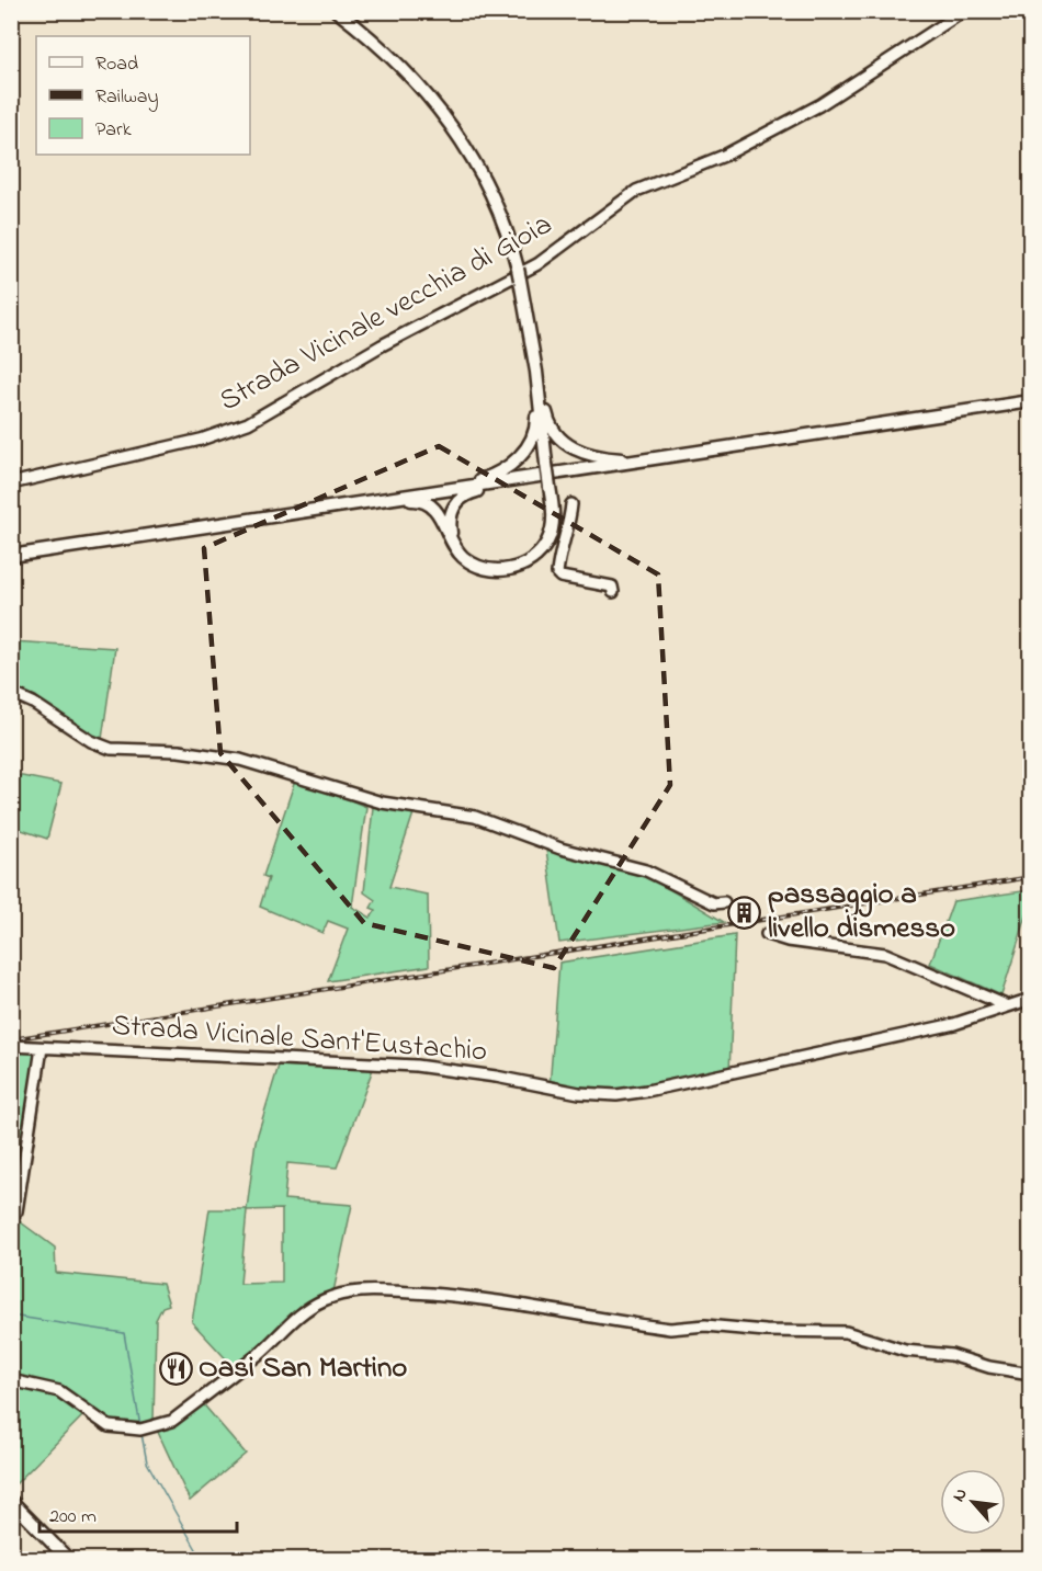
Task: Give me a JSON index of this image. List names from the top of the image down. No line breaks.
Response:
{"streets":{"street":["Strada Vicinale vecchia di Gioia","Strada Vicinale Sant'Eustachio"]},"places":{"building":["passaggio a livello dismesso"],"restaurant":["Oasi San Martino"]},"legend":["Road","Railway","Park"],"scale_bar":"200 m","north":"top left"}
